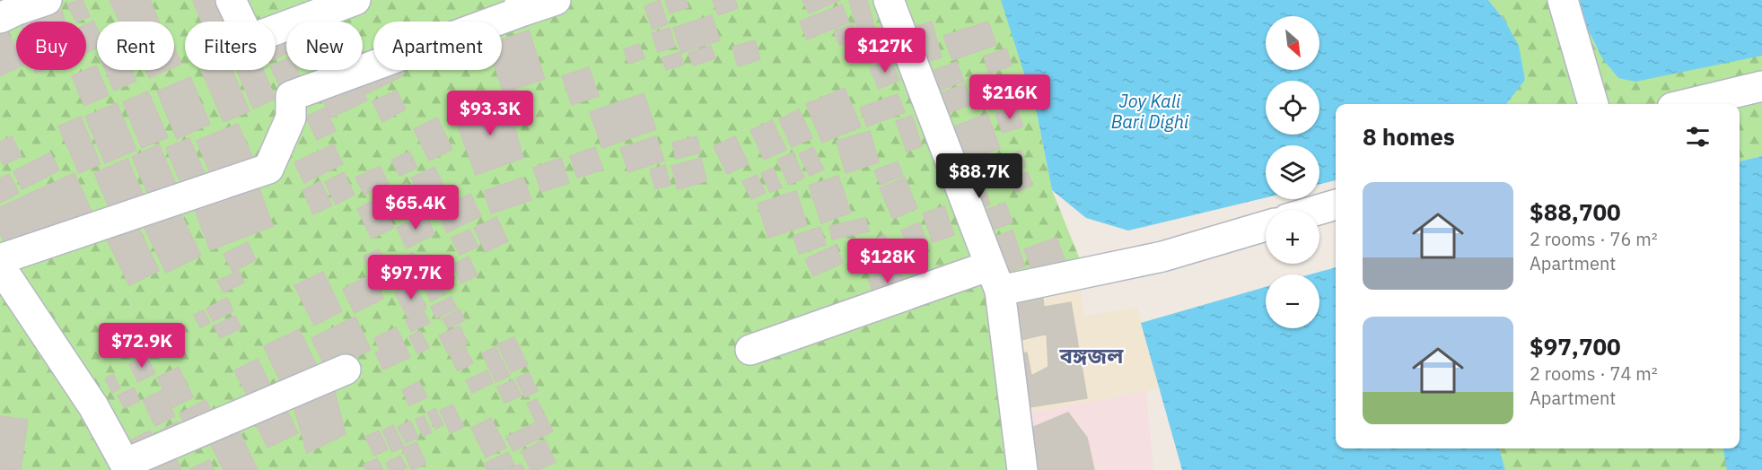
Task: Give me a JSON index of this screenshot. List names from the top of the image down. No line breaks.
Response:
{"districts":["বঙ্গজল"],"water":["Joy Kali Bari Dighi"],"north":"bottom right","page":{"map_buttons":["+","−"],"chip":["Buy","Rent","Filters","New","Apartment"],"price":["$127K","$216K","$93.3K","$88.7K","$65.4K","$128K","$97.7K","$72.9K"],"heading":"8 homes","list":[{"name":"$88,700","note":"2 rooms · 76 m² · Apartment"},{"name":"$97,700","note":"2 rooms · 74 m² · Apartment"}]}}
